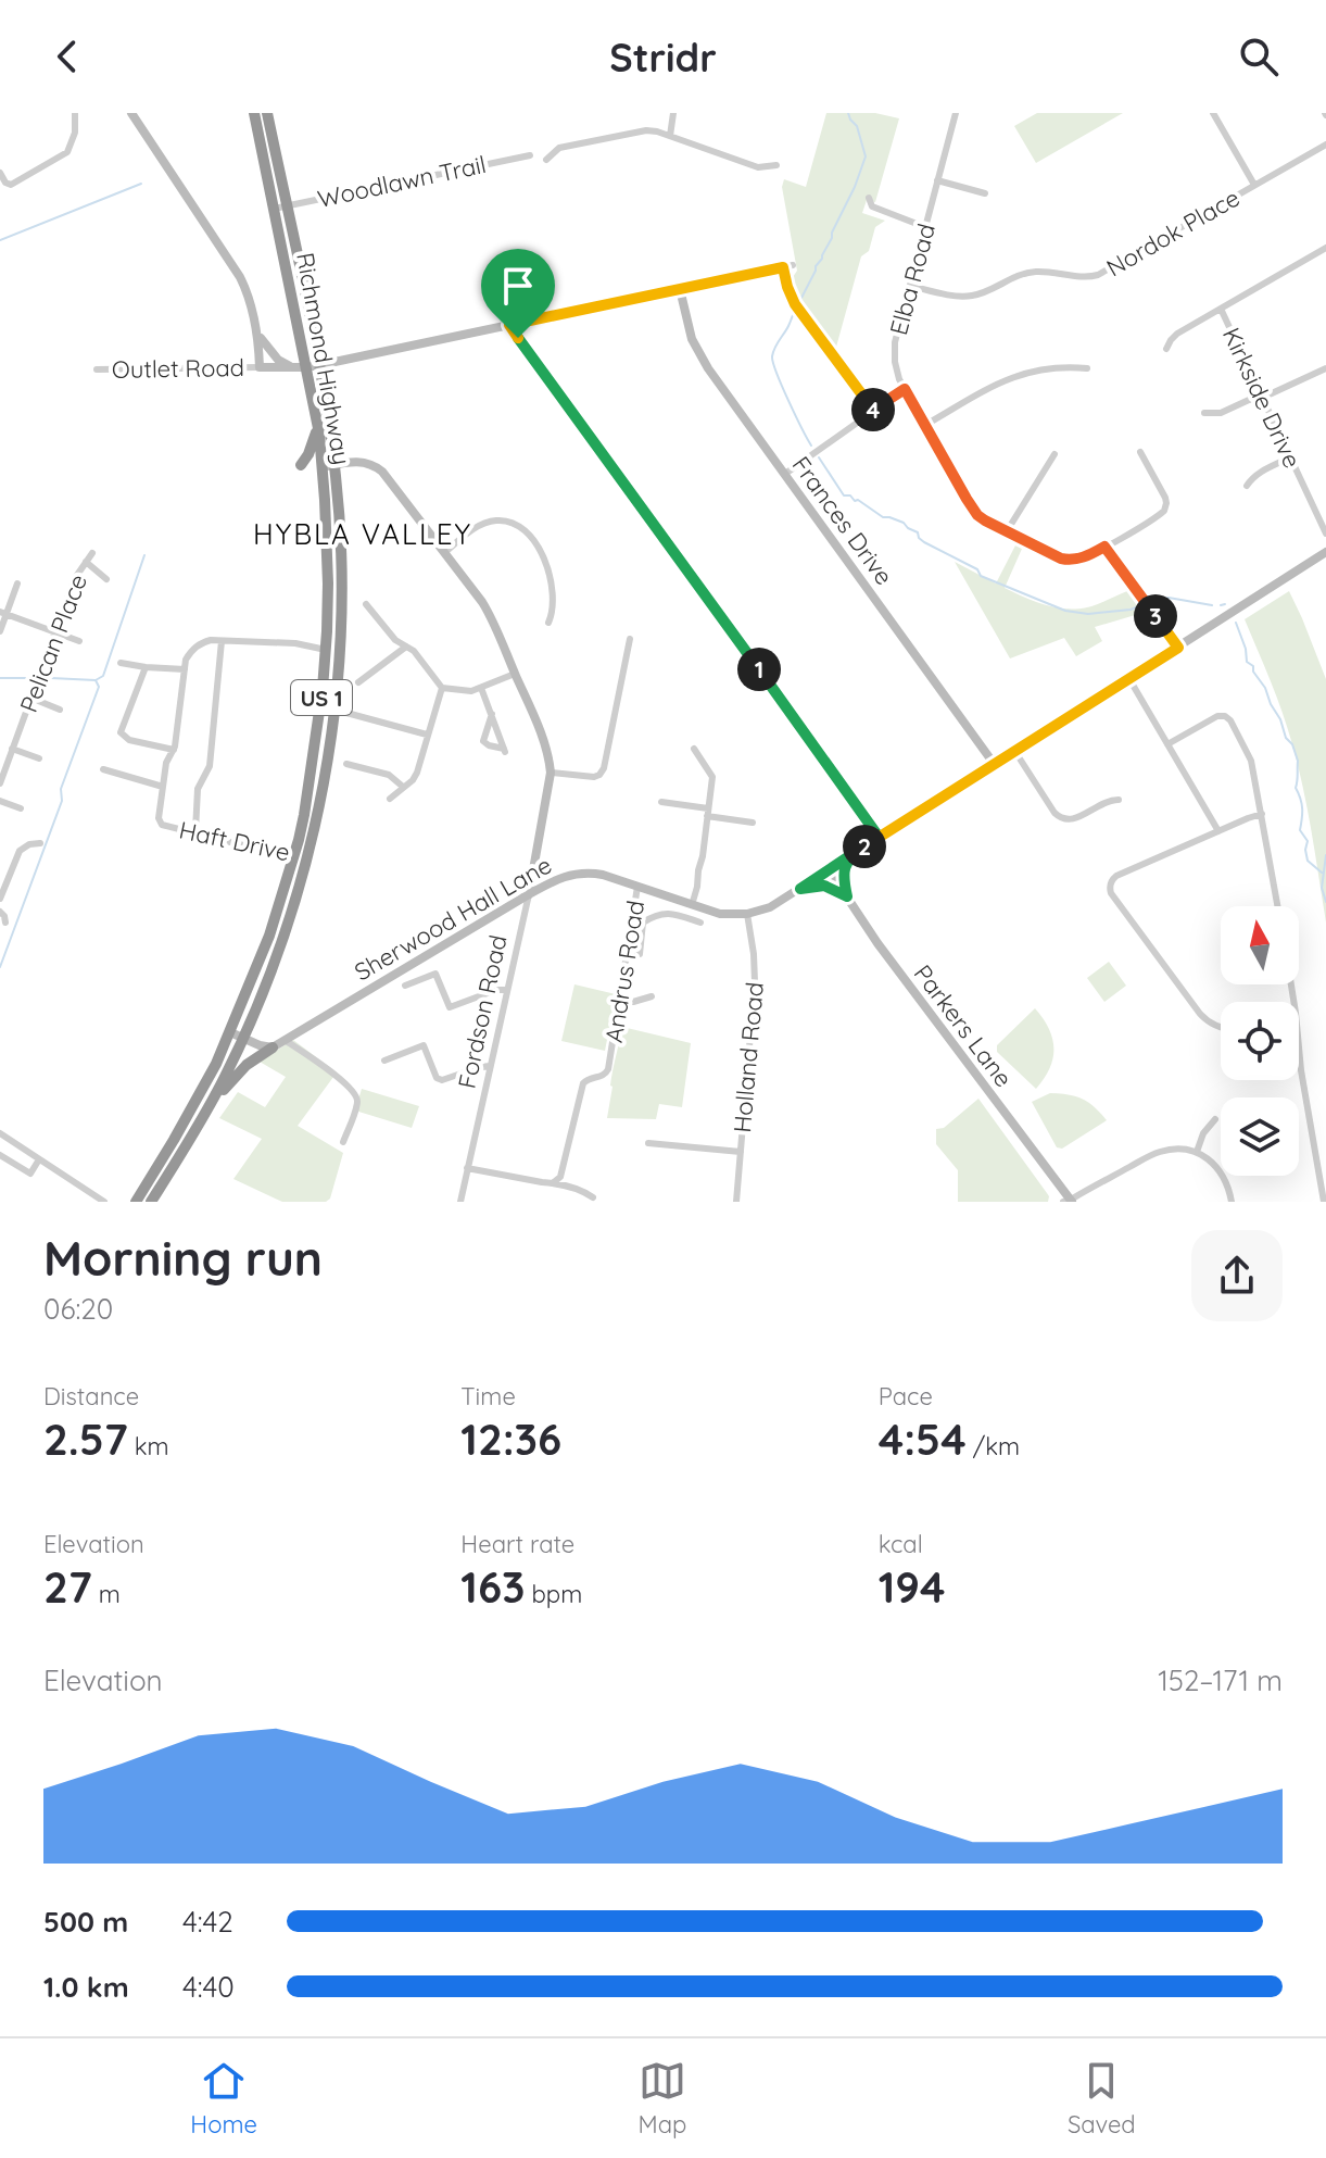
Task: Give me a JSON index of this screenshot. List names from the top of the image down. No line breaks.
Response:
{"streets":{"highway":["Richmond Highway","US 1"],"street":["Woodlawn Trail","Nordok Place","Elba Road","Outlet Road","Kirkside Drive","Frances Drive","Pelican Place","Haft Drive","Sherwood Hall Lane","Andrus Road","Fordson Road","Parkers Lane","Holland Road"]},"crossings":[["Woodlawn Trail","Richmond Highway"],["Nordok Place","Elba Road"],["Richmond Highway","Haft Drive"],["Richmond Highway","Fordson Road"],["Frances Drive","Sherwood Hall Lane"],["Sherwood Hall Lane","Andrus Road"],["Sherwood Hall Lane","Fordson Road"],["Sherwood Hall Lane","Parkers Lane"],["Sherwood Hall Lane","Holland Road"]],"districts":["HYBLA VALLEY"],"north":"top","page":{"header":"Stridr","pins":["4","3","1","2"],"heading":["Morning run","06:20"],"stats":[["Distance","2.57 km"],["Time","12:36"],["Pace","4:54 /km"],["Elevation","27 m"],["Heart rate","163 bpm"],["kcal","194"]],"chart":["Elevation","152–171 m"],"list":[{"name":"500 m","note":"4:42"},{"name":"1.0 km","note":"4:40"}],"tabs":["Home","Map","Saved"]}}
